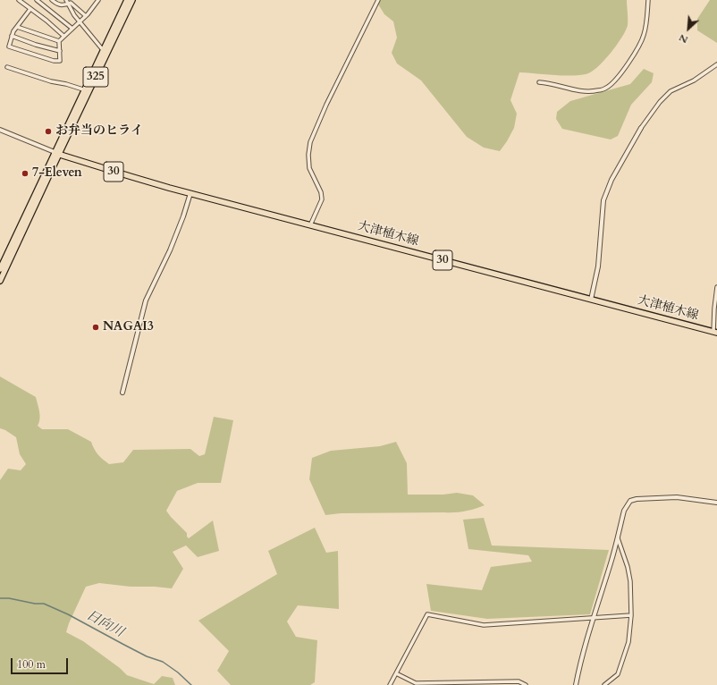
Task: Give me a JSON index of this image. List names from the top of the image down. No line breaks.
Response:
{"streets":{"main road":["325","30","大津植木線"]},"crossings":[["325","大津植木線"]],"water":["日向川"],"places":["お弁当のヒライ","7-Eleven","NAGAI3"],"scale_bar":"100 m","north":"bottom left"}
